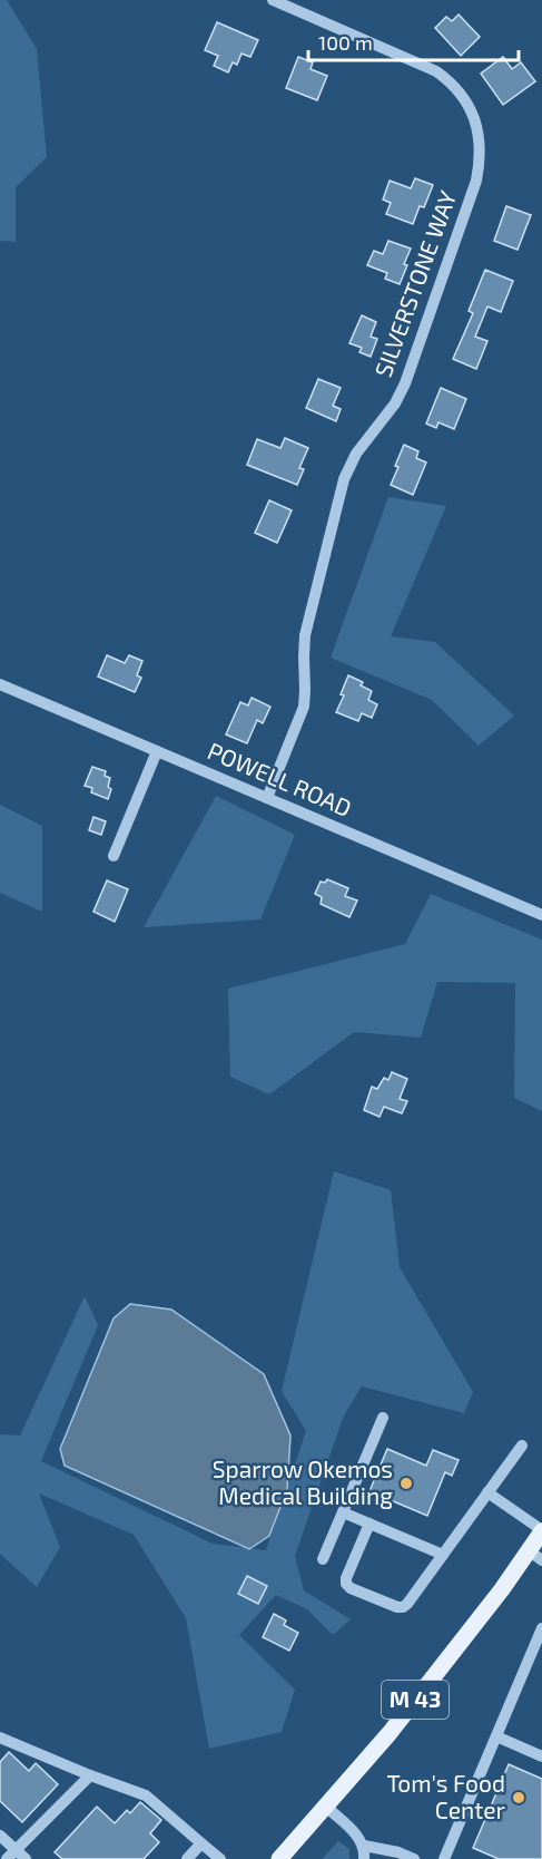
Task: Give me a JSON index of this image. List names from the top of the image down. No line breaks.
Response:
{"streets":{"main road":["M 43"],"street":["SILVERSTONE WAY","POWELL ROAD"]},"crossings":[["SILVERSTONE WAY","POWELL ROAD"]],"places":["Sparrow Okemos Medical Building","Tom's Food Center"],"scale_bar":"100 m"}
